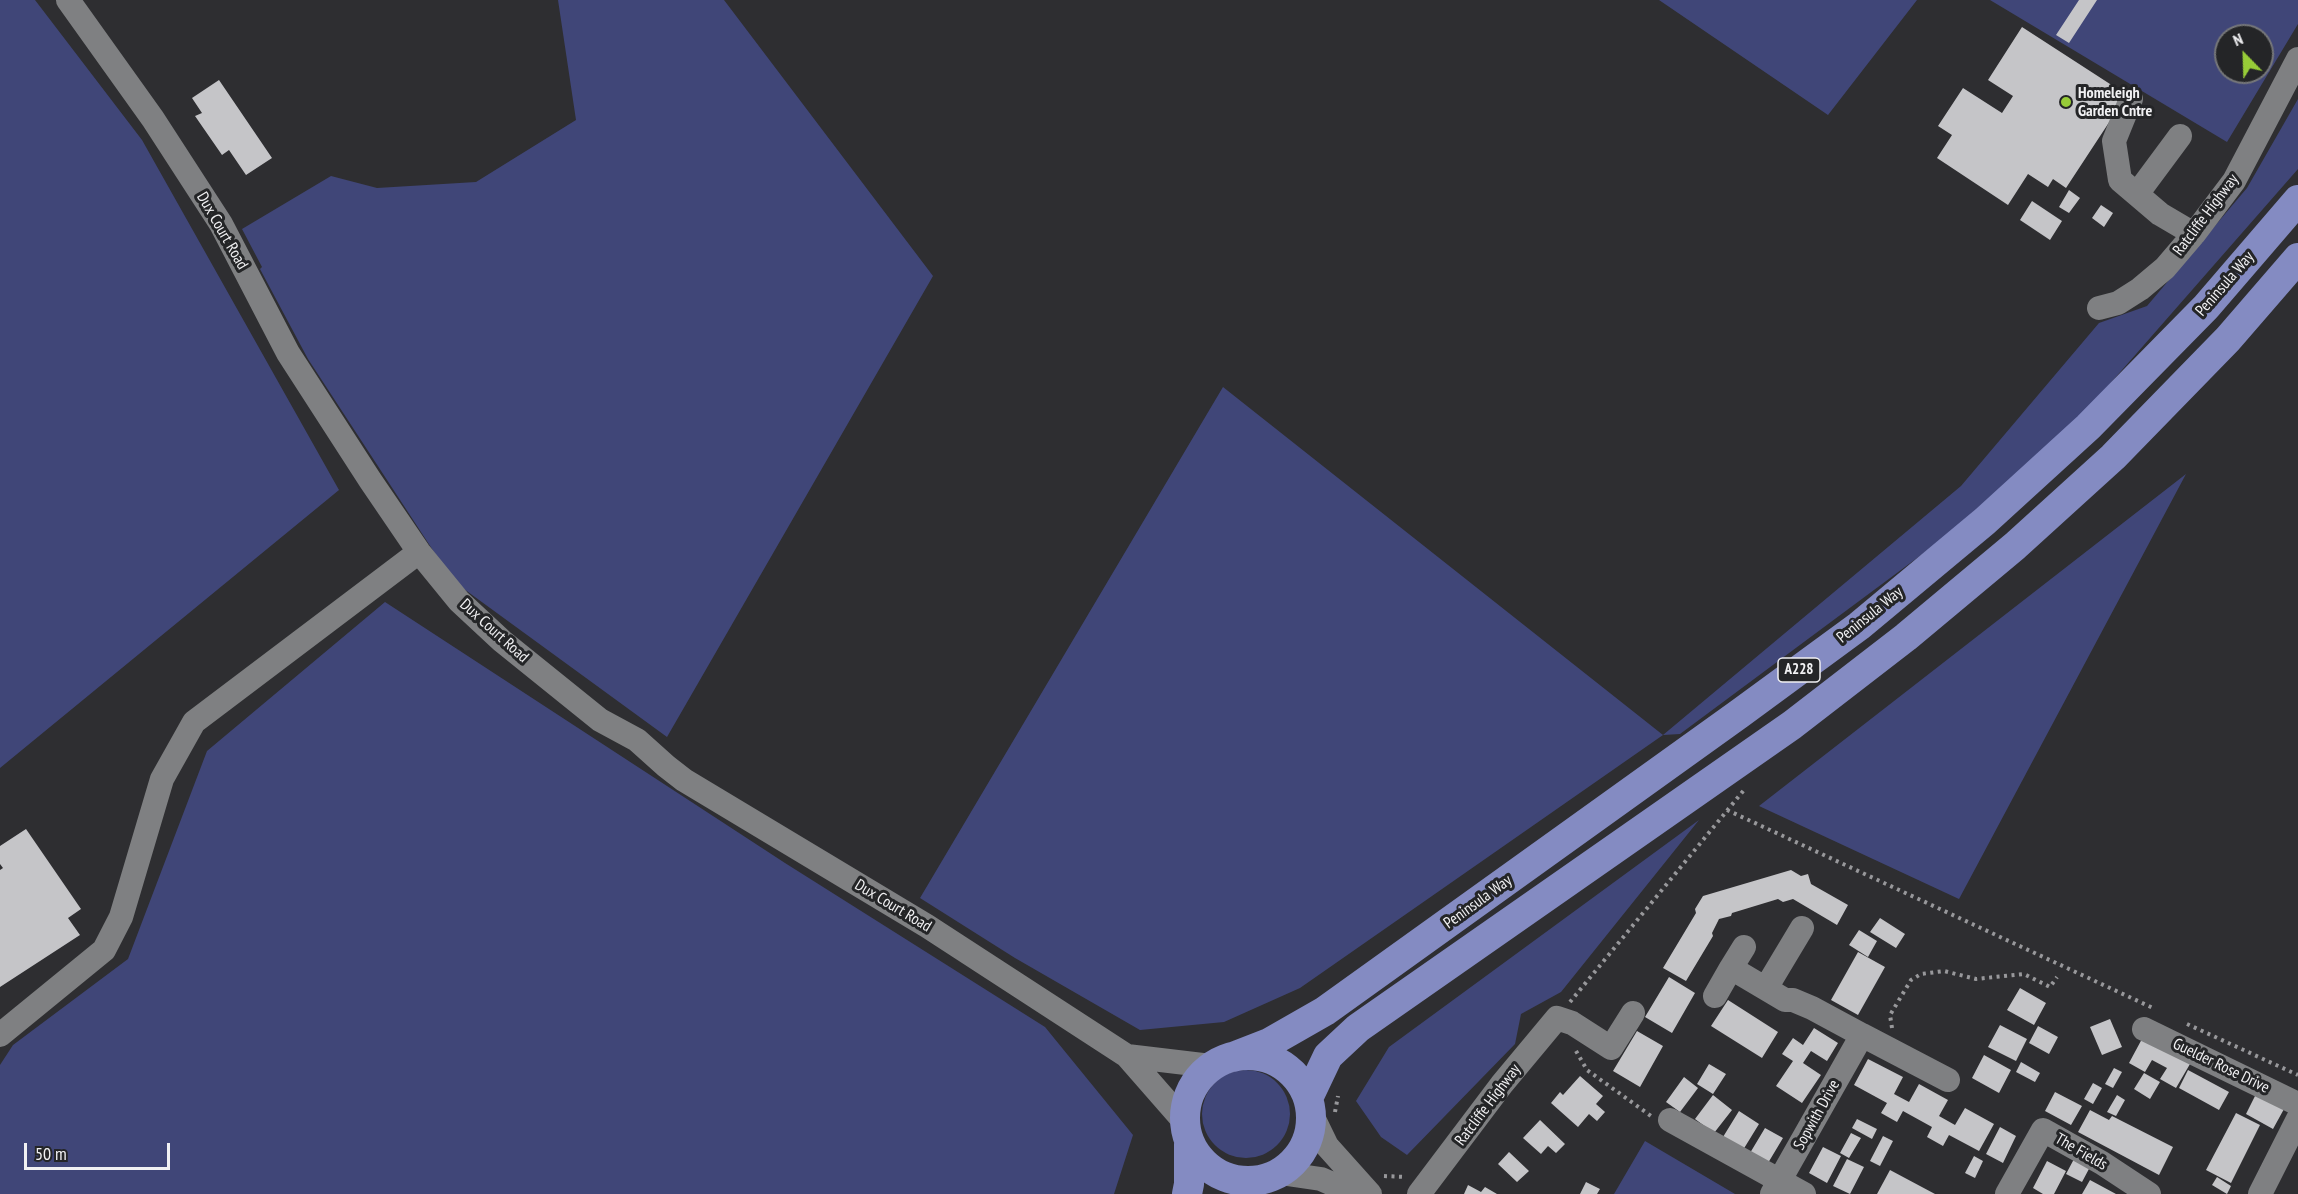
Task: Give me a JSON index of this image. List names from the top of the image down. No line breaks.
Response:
{"streets":{"main road":["Peninsula Way","A228"],"street":["Ratcliffe Highway","Dux Court Road","Guelder Rose Drive","Sopwith Drive","The Fields"]},"crossings":[["Dux Court Road","Peninsula Way"]],"places":["Homeleigh Garden Cntre"],"scale_bar":"50 m","north":"top left"}
